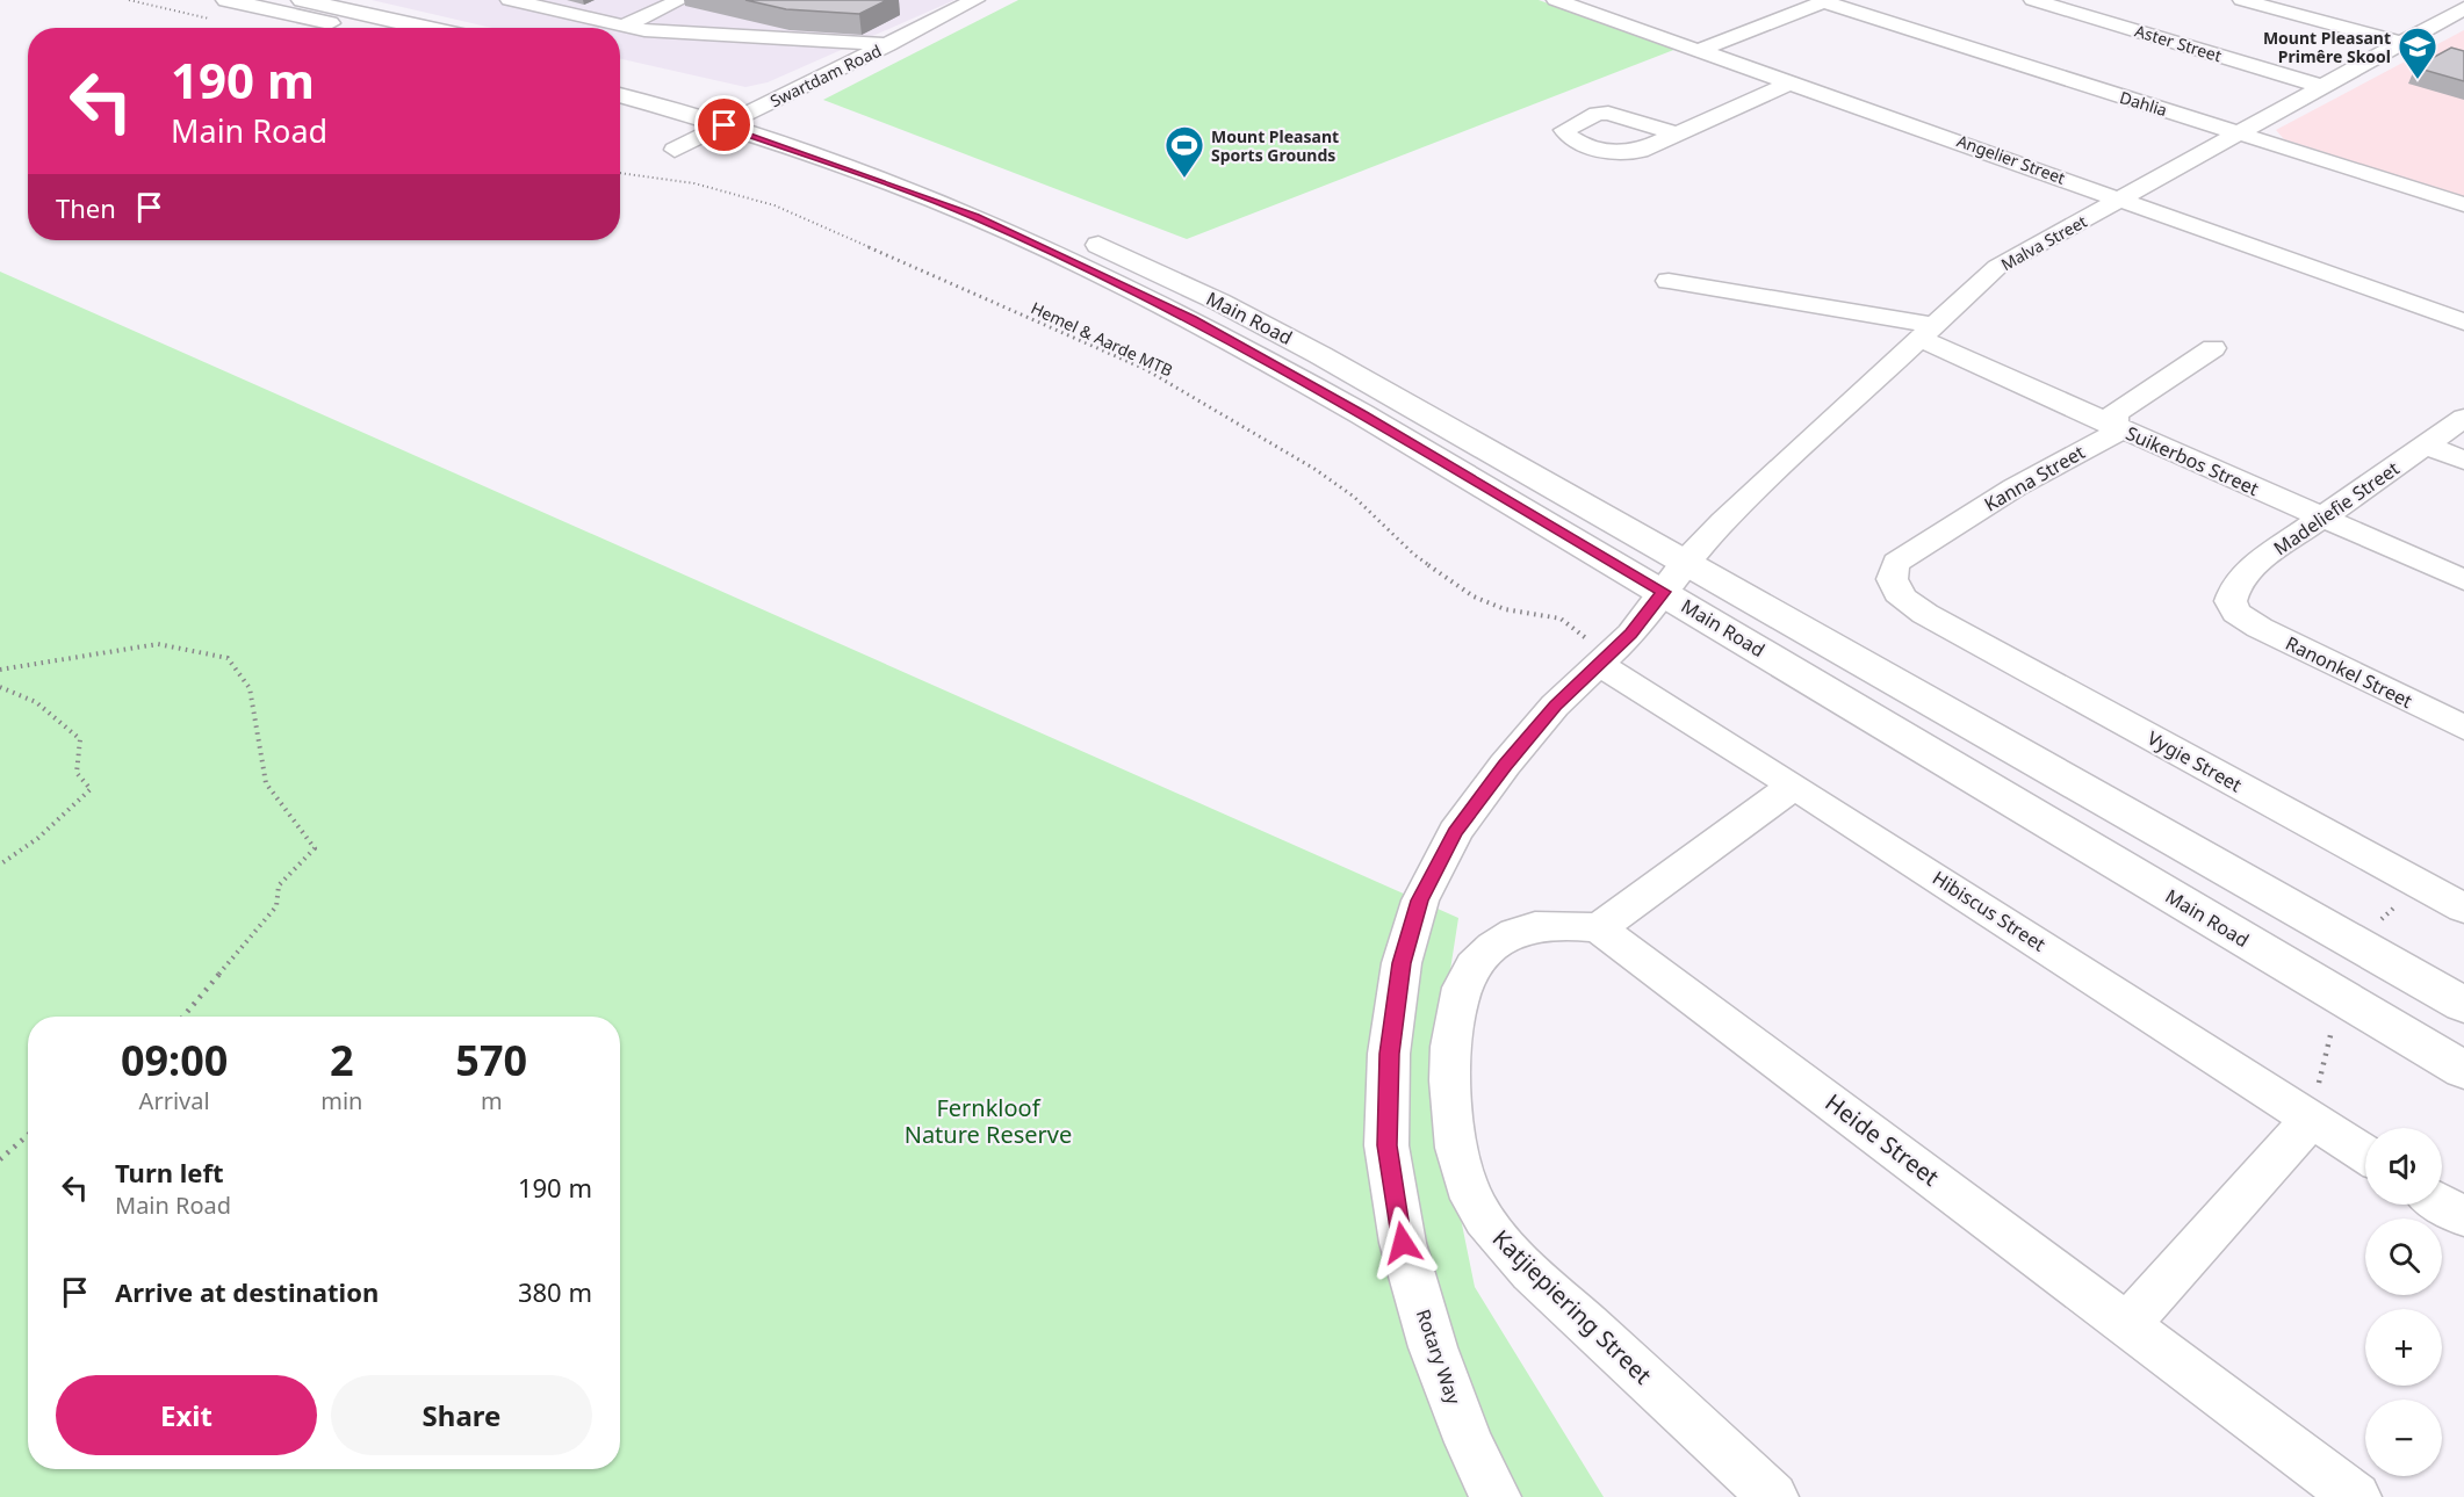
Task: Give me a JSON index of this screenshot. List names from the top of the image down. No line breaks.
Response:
{"streets":{"main road":["Main Road"],"street":["Aster Street","Swartdam Road","Dahlia","Angelier Street","Malva Street","Suikerbos Street","Kanna Street","Madeliefie Street","Ranonkel Street","Vygie Street","Hibiscus Street","Heide Street","Katjiepiering Street","Rotary Way"],"path":["Hemel & Aarde MTB"]},"crossings":[["Aster Street","Malva Street"],["Swartdam Road","Main Road"],["Dahlia","Malva Street"],["Angelier Street","Malva Street"],["Malva Street","Main Road"],["Malva Street","Suikerbos Street"],["Malva Street","Rotary Way"],["Main Road","Rotary Way"],["Hemel & Aarde MTB","Hibiscus Street"],["Hemel & Aarde MTB","Rotary Way"],["Suikerbos Street","Kanna Street"],["Suikerbos Street","Madeliefie Street"],["Kanna Street","Vygie Street"],["Madeliefie Street","Ranonkel Street"],["Hibiscus Street","Rotary Way"],["Heide Street","Katjiepiering Street"]],"parks":["Fernkloof Nature Reserve"],"places":{"school or university":["Mount Pleasant Primêre Skool"],"sports":["Mount Pleasant Sports Grounds"]},"page":{"turn":["190 m","Main Road"],"then":"Then","eta":["09:00","Arrival","2","min","570","m"],"map_buttons":["+","−"],"list":[{"name":"Turn left","note":"Main Road","value":"190 m"},{"name":"Arrive at destination","value":"380 m"}],"buttons":["Exit","Share"]}}
